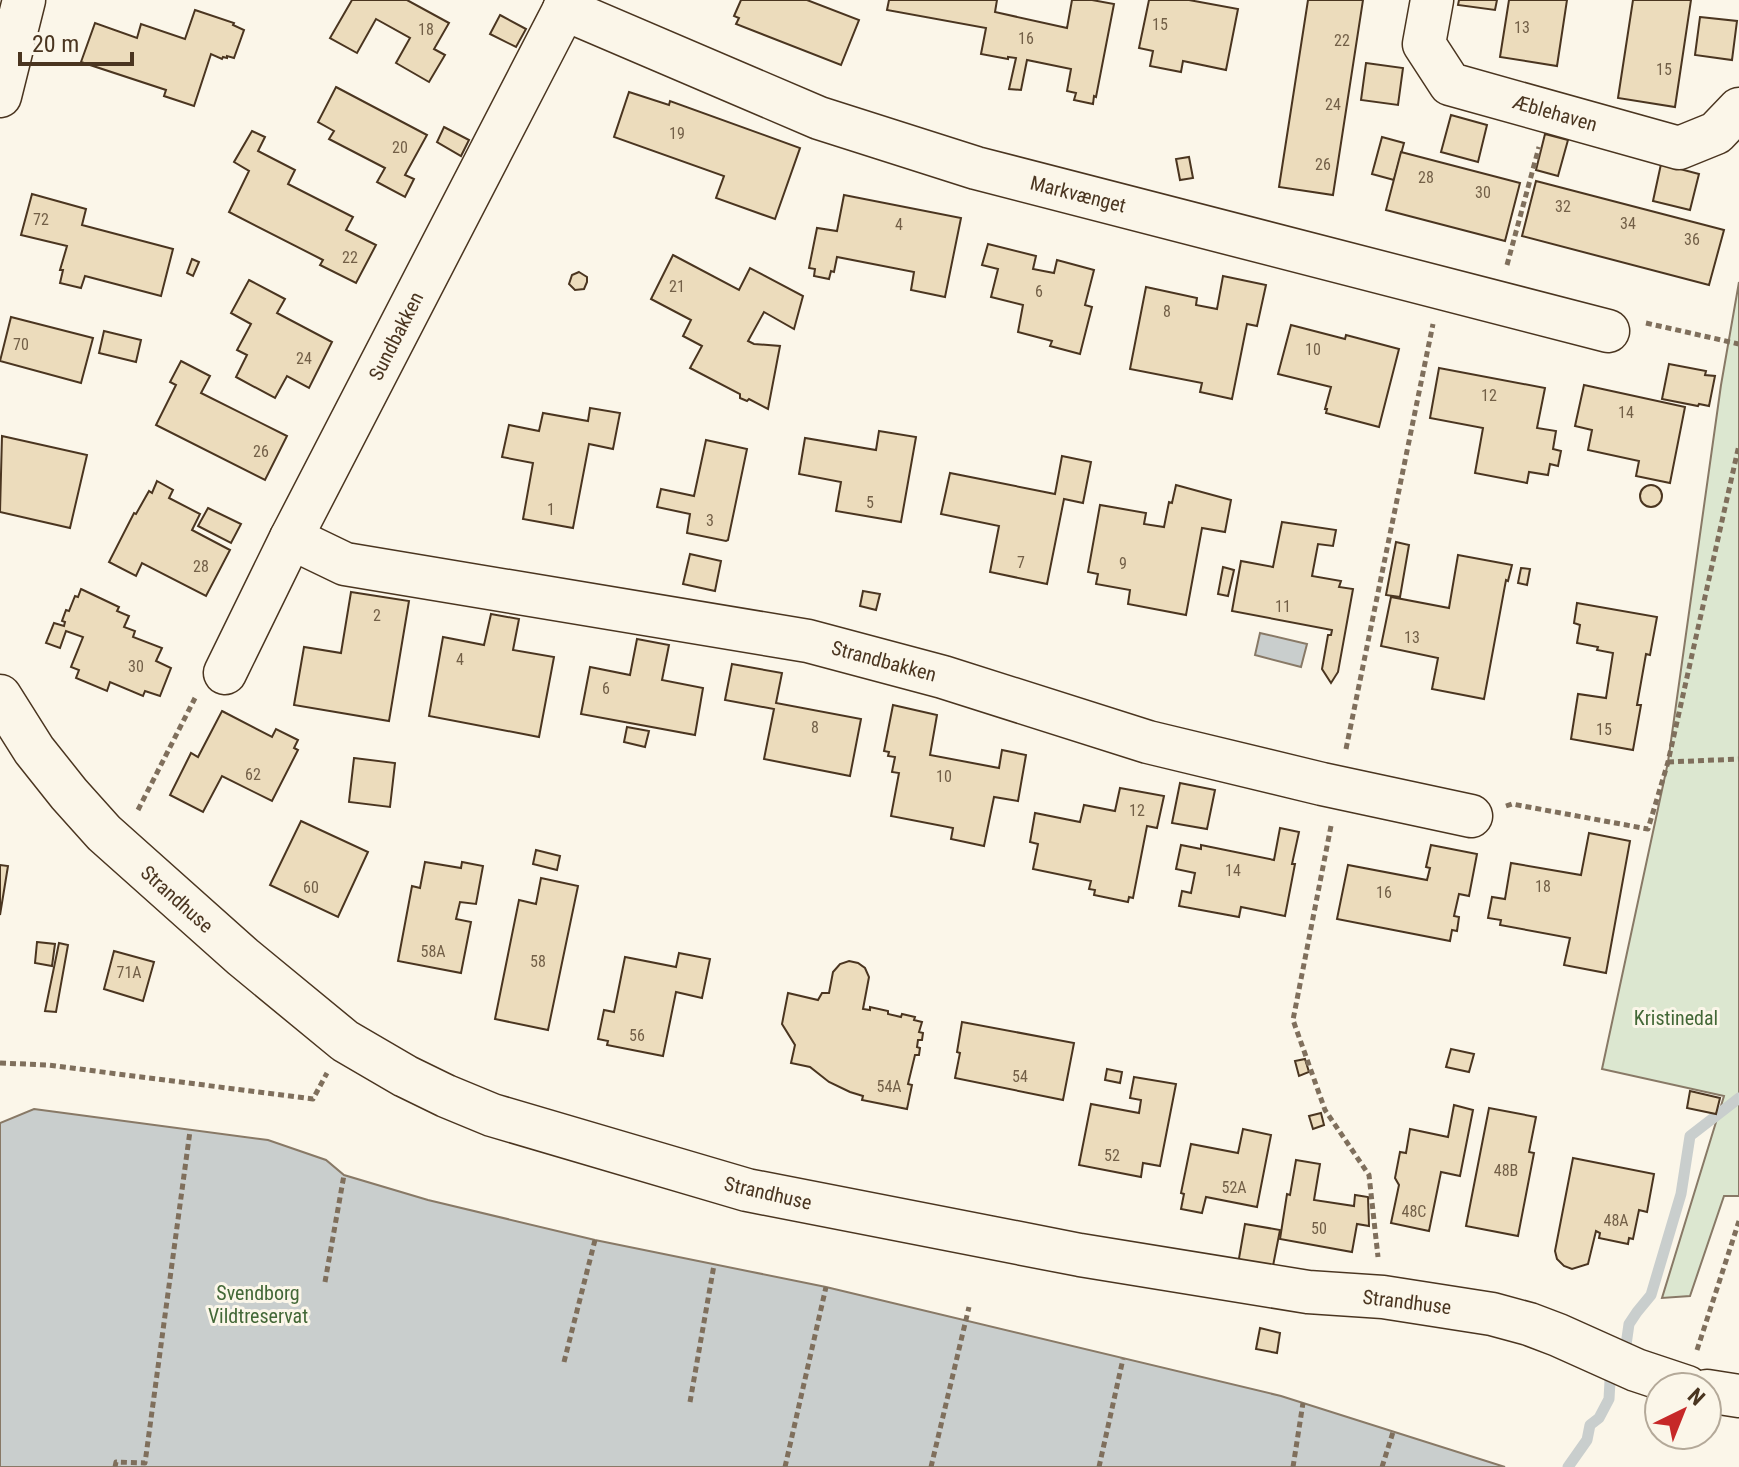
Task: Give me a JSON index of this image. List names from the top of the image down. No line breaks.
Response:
{"streets":{"street":["Æblehaven","Markvænget","Sundbakken","Strandbakken","Strandhuse"]},"crossings":[["Markvænget","Sundbakken"],["Sundbakken","Strandbakken"]],"parks":["Kristinedal","Svendborg Vildtreservat"],"house_numbers":["15","13","18","16","22","15","24","19","20","26","28","30","32","72","34","4","36","22","21","6","8","70","10","24","12","14","26","5","1","3","7","9","28","11","2","13","4","30","6","8","15","62","10","12","14","18","60","16","58A","58","71A","56","54","54A","52","48B","52A","48C","48A","50"],"scale_bar":"20 m","north":"top right"}
